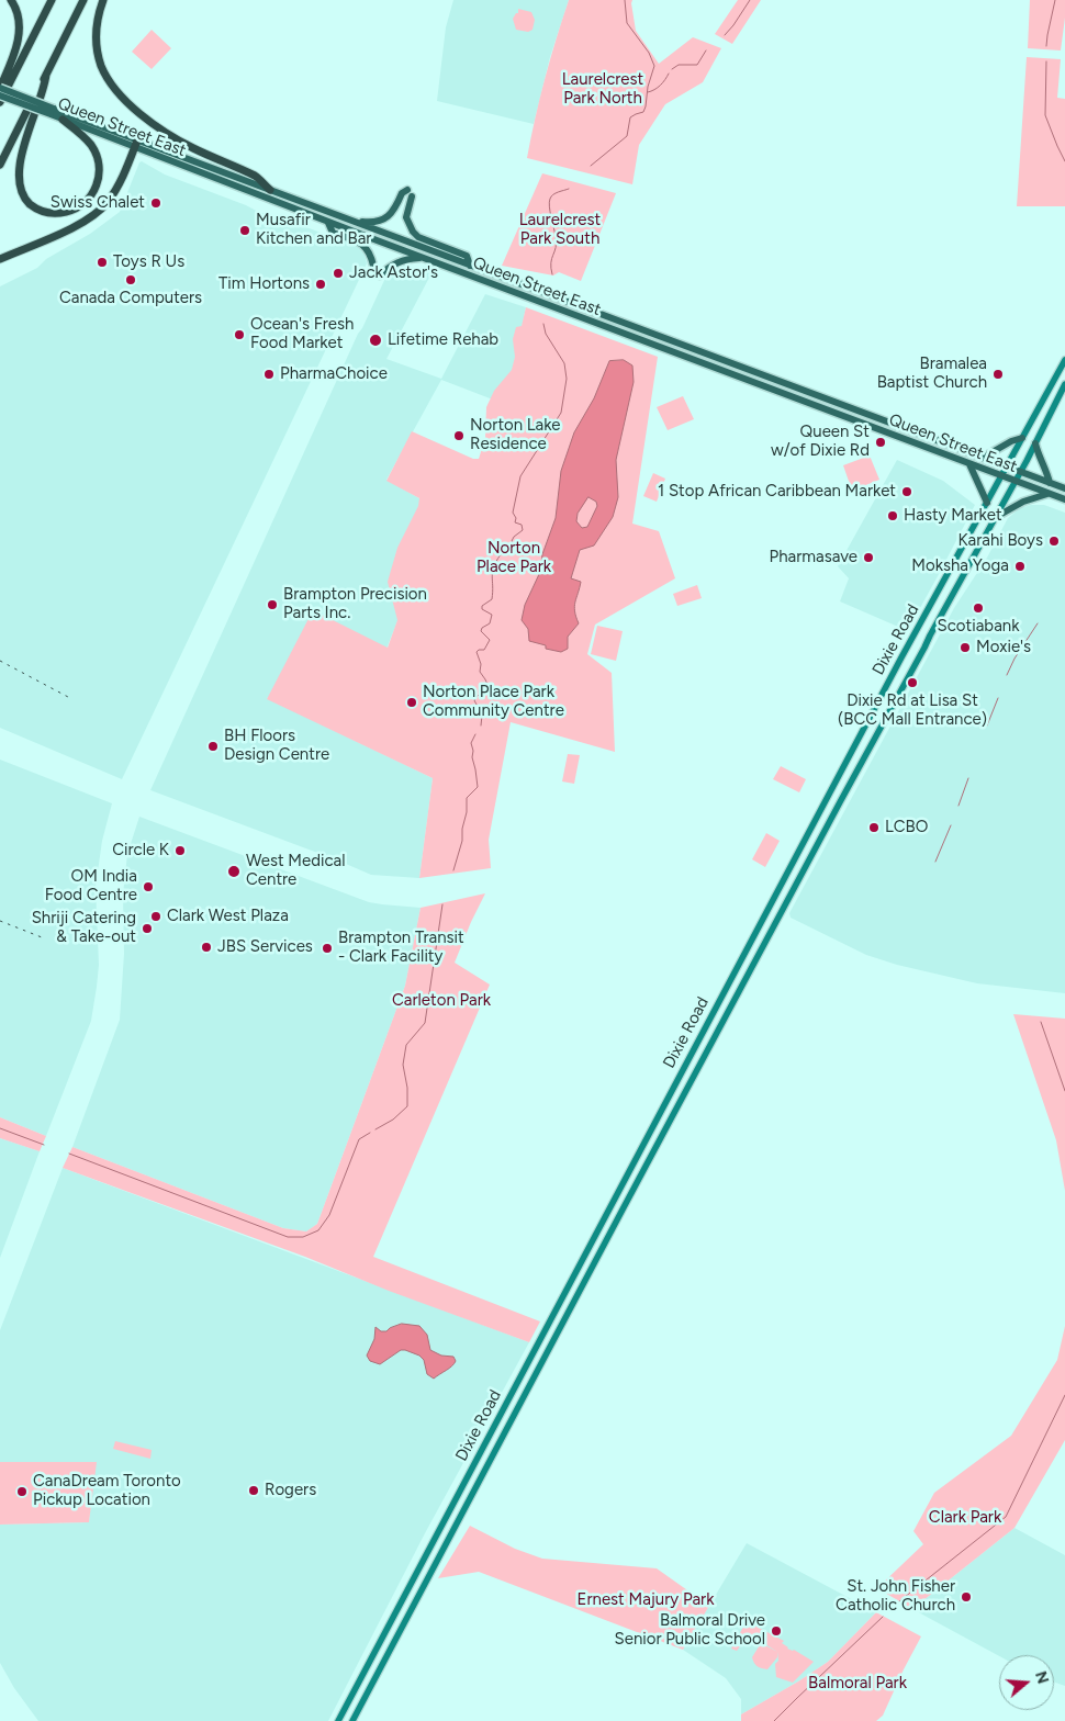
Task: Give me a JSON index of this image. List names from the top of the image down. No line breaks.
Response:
{"streets":{"main road":["Queen Street East","Dixie Road"]},"crossings":[["Queen Street East","Dixie Road"]],"parks":["Laurelcrest Park North","Laurelcrest Park South","Norton Place Park","Carleton Park","Clark Park","Ernest Majury Park","Balmoral Park"],"places":["Swiss Chalet","Musafir Kitchen and Bar","Toys R Us","Jack Astor's","Canada Computers","Tim Hortons","Ocean's Fresh Food Market","Lifetime Rehab","PharmaChoice","Bramalea Baptist Church","Norton Lake Residence","Queen St w/of Dixie Rd","1 Stop African Caribbean Market","Hasty Market","Karahi Boys","Pharmasave","Moksha Yoga","Brampton Precision Parts Inc.","Scotiabank","Moxie's","Dixie Rd at Lisa St (BCC Mall Entrance)","Norton Place Park Community Centre","BH Floors Design Centre","LCBO","Circle K","West Medical Centre","OM India Food Centre","Clark West Plaza","Shriji Catering & Take-out","JBS Services","Brampton Transit - Clark Facility","Rogers","CanaDream Toronto Pickup Location","St. John Fisher Catholic Church","Balmoral Drive Senior Public School"],"north":"right"}
